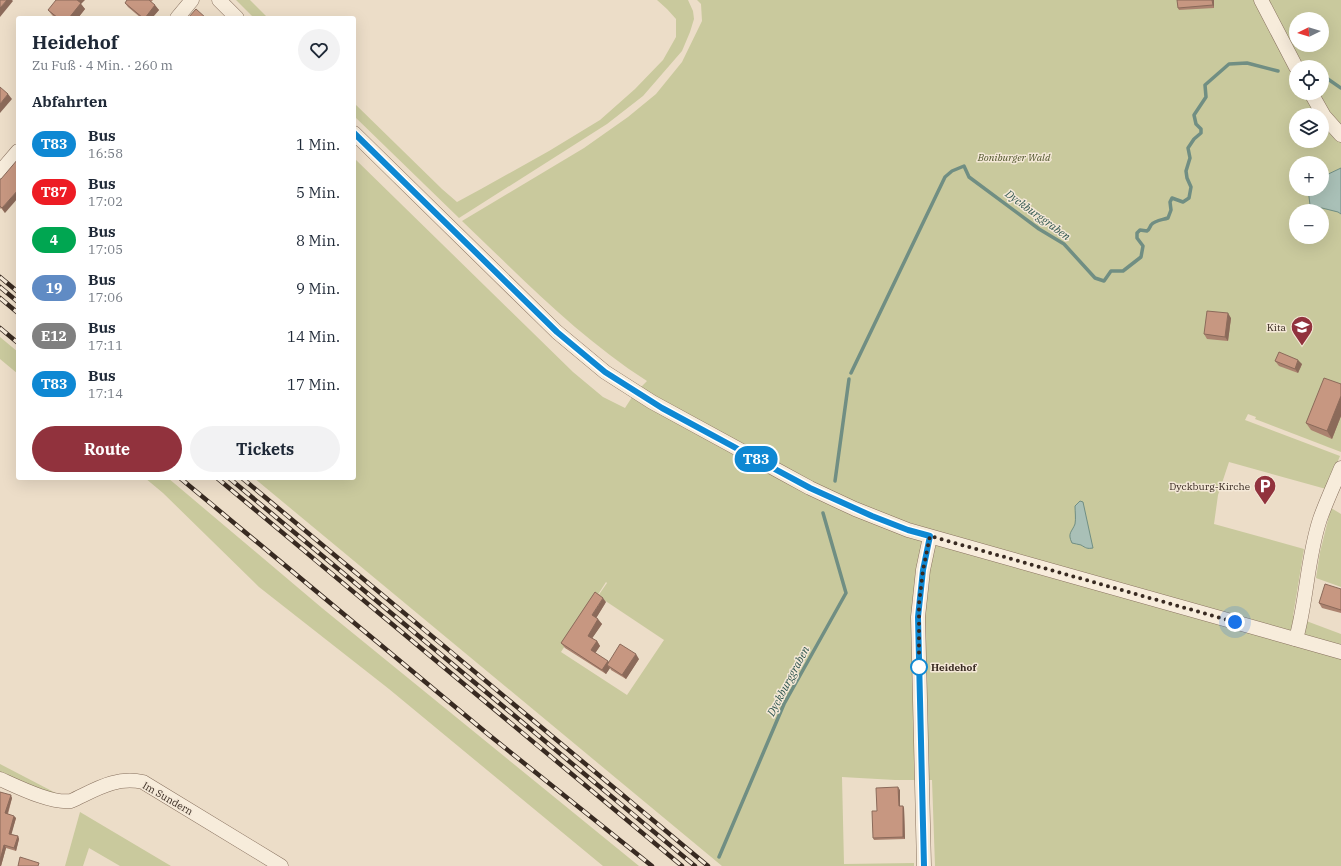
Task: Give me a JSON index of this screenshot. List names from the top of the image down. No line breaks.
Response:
{"streets":{"street":["Im Sundern"]},"water":["Dyckburggraben"],"parks":["Boniburger Wald"],"places":{"school or university":["Kita"],"parking":["Dyckburg-Kirche"],"other":["Heidehof"]},"lines":["bus line T83"],"north":"left","page":{"on_map":"T83","map_buttons":["+","−"],"heading":[["Heidehof","Zu Fuß · 4 Min. · 260 m"],"Abfahrten"],"list":[{"mark":"T83","name":"Bus","note":"16:58","value":"1 Min."},{"mark":"T87","name":"Bus","note":"17:02","value":"5 Min."},{"mark":"4","name":"Bus","note":"17:05","value":"8 Min."},{"mark":"19","name":"Bus","note":"17:06","value":"9 Min."},{"mark":"E12","name":"Bus","note":"17:11","value":"14 Min."},{"mark":"T83","name":"Bus","note":"17:14","value":"17 Min."}],"buttons":["Route","Tickets"]}}
